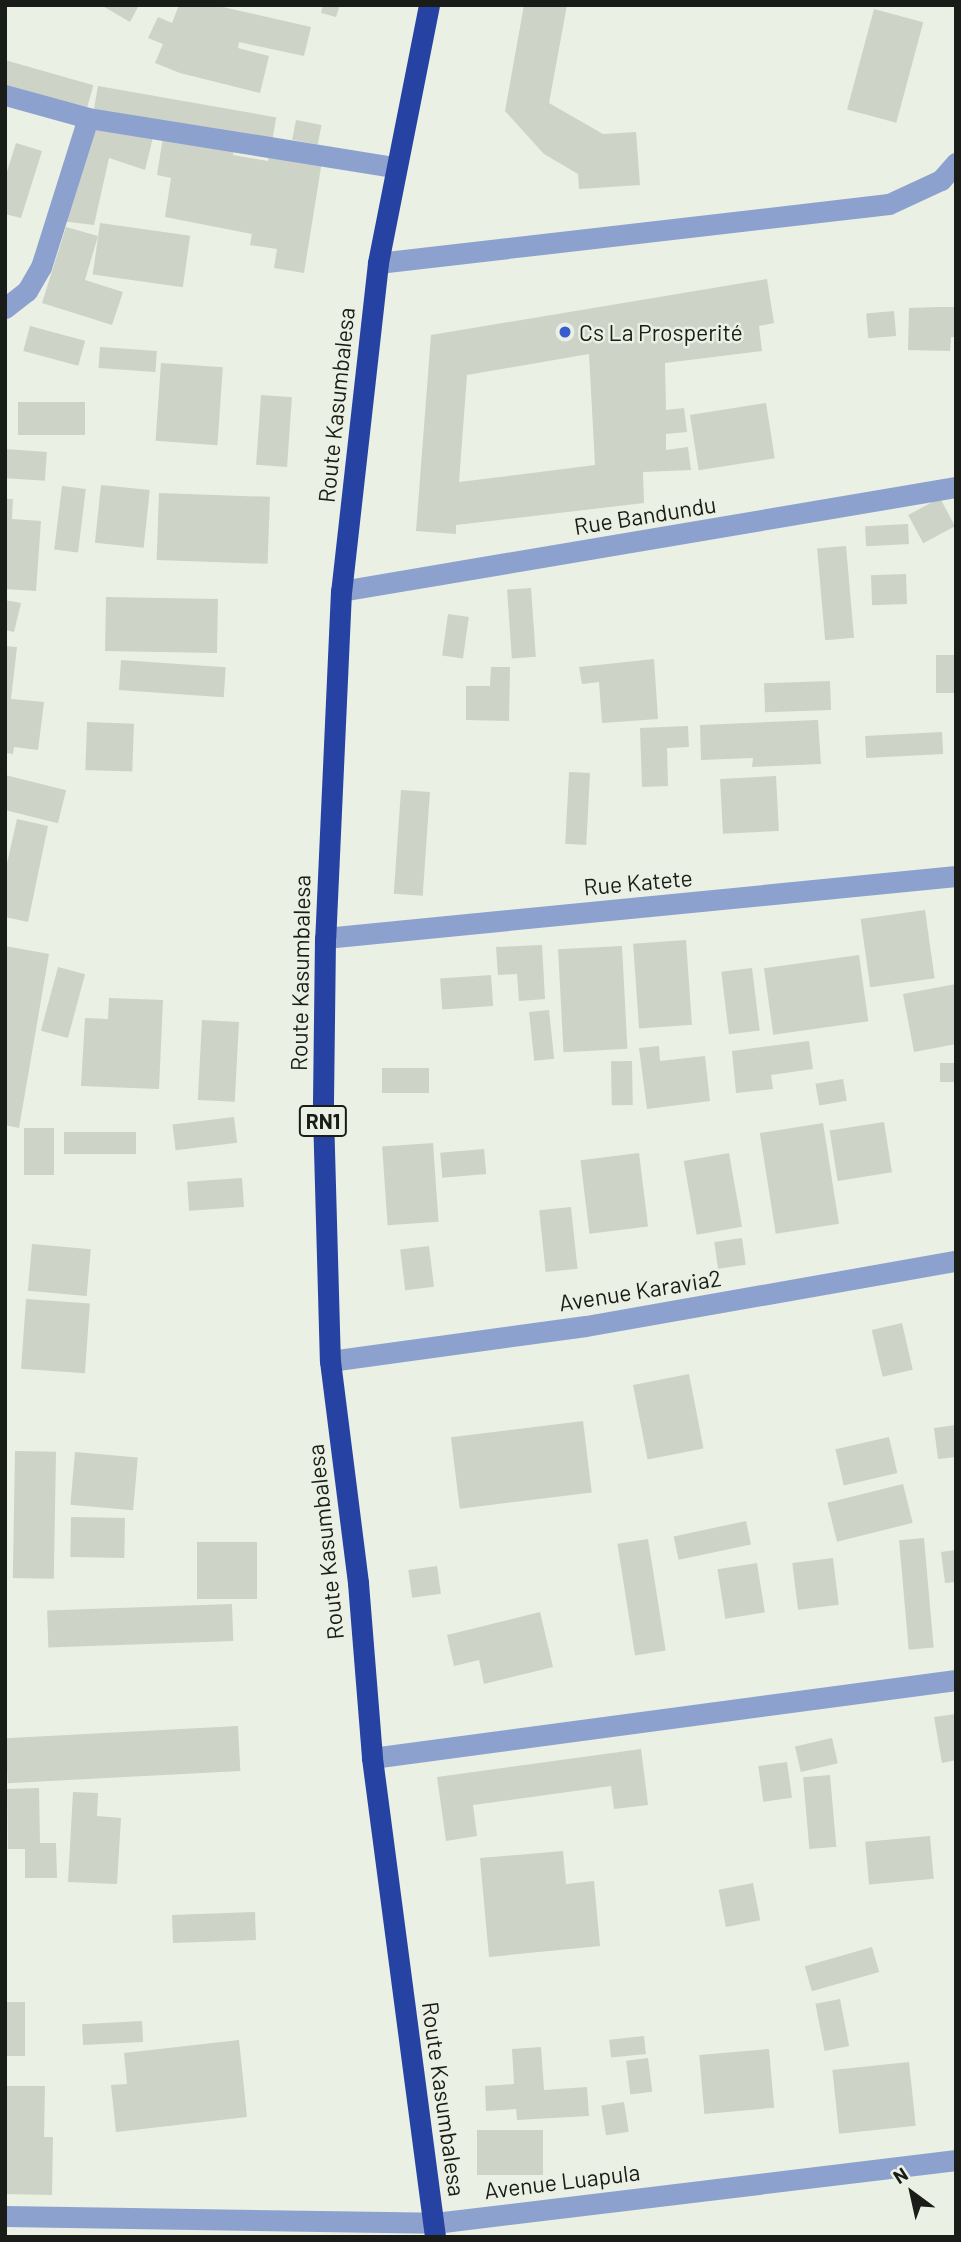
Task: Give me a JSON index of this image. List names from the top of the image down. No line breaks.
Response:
{"streets":{"highway":["Route Kasumbalesa","RN1"],"street":["Rue Bandundu","Rue Katete","Avenue Karavia2","Avenue Luapula"]},"crossings":[["Route Kasumbalesa","Rue Bandundu"],["Route Kasumbalesa","Rue Katete"],["Route Kasumbalesa","Avenue Karavia2"],["Route Kasumbalesa","Avenue Luapula"]],"places":["Cs La Prosperité"],"north":"top left"}
